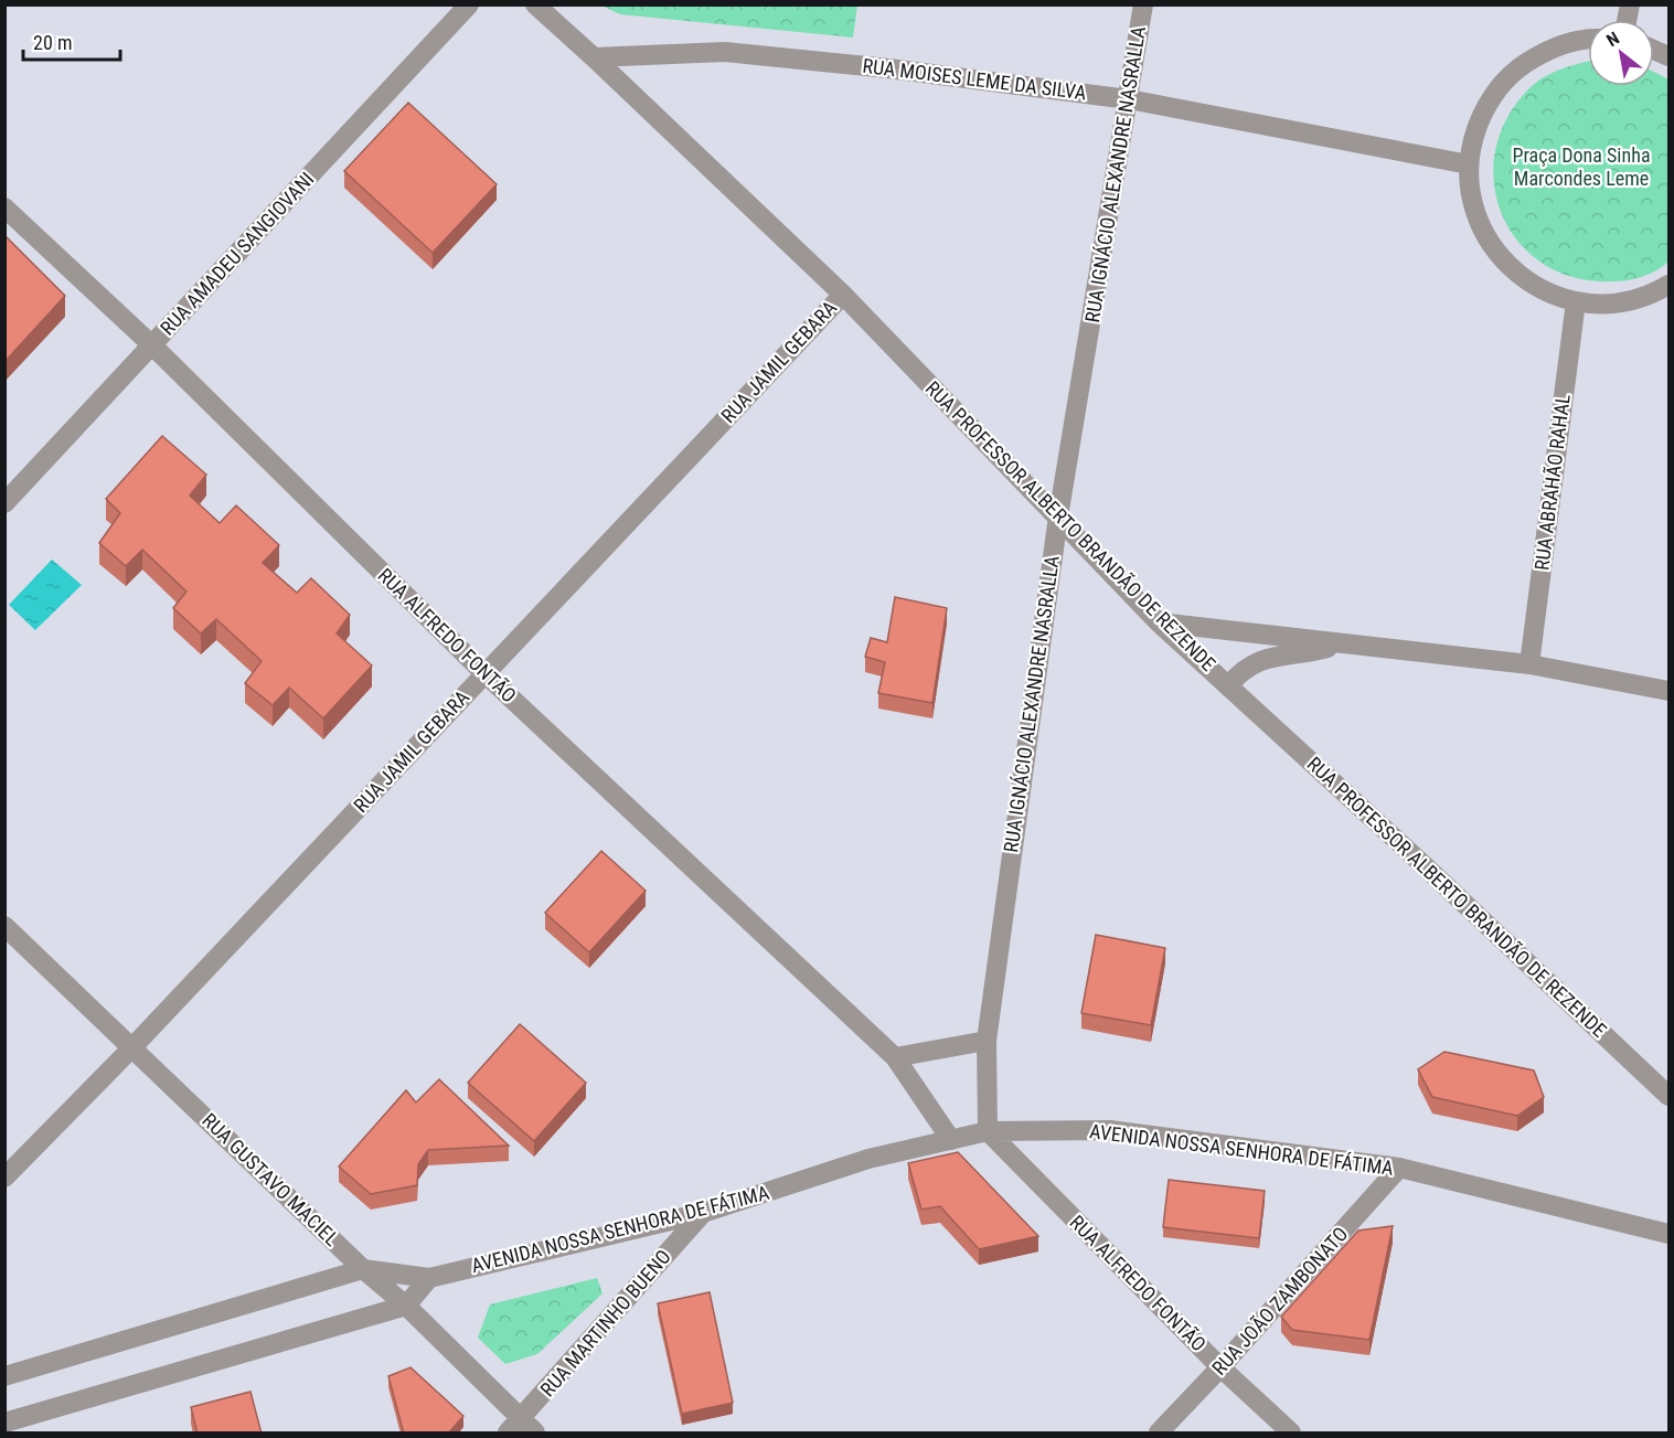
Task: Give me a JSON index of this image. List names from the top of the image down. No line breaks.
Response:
{"streets":{"street":["RUA MOISES LEME DA SILVA","RUA IGNÁCIO ALEXANDRE NASRALLA","RUA AMADEU SANGIOVANI","RUA JAMIL GEBARA","RUA ABRAHÃO RAHAL","RUA PROFESSOR ALBERTO BRANDÃO DE REZENDE","RUA ALFREDO FONTÃO","AVENIDA NOSSA SENHORA DE FÁTIMA","RUA GUSTAVO MACIEL","RUA JOÃO ZAMBONATO","RUA MARTINHO BUENO"]},"crossings":[["RUA MOISES LEME DA SILVA","RUA IGNÁCIO ALEXANDRE NASRALLA"],["RUA MOISES LEME DA SILVA","RUA PROFESSOR ALBERTO BRANDÃO DE REZENDE"],["RUA IGNÁCIO ALEXANDRE NASRALLA","RUA PROFESSOR ALBERTO BRANDÃO DE REZENDE"],["RUA IGNÁCIO ALEXANDRE NASRALLA","RUA ALFREDO FONTÃO"],["RUA IGNÁCIO ALEXANDRE NASRALLA","AVENIDA NOSSA SENHORA DE FÁTIMA"],["RUA AMADEU SANGIOVANI","RUA ALFREDO FONTÃO"],["RUA JAMIL GEBARA","RUA PROFESSOR ALBERTO BRANDÃO DE REZENDE"],["RUA JAMIL GEBARA","RUA ALFREDO FONTÃO"],["RUA JAMIL GEBARA","RUA GUSTAVO MACIEL"],["RUA ALFREDO FONTÃO","AVENIDA NOSSA SENHORA DE FÁTIMA"],["RUA ALFREDO FONTÃO","RUA JOÃO ZAMBONATO"],["AVENIDA NOSSA SENHORA DE FÁTIMA","RUA GUSTAVO MACIEL"],["AVENIDA NOSSA SENHORA DE FÁTIMA","RUA JOÃO ZAMBONATO"],["AVENIDA NOSSA SENHORA DE FÁTIMA","RUA MARTINHO BUENO"],["RUA GUSTAVO MACIEL","RUA MARTINHO BUENO"]],"parks":["Praça Dona Sinha Marcondes Leme"],"scale_bar":"20 m","north":"top left"}
